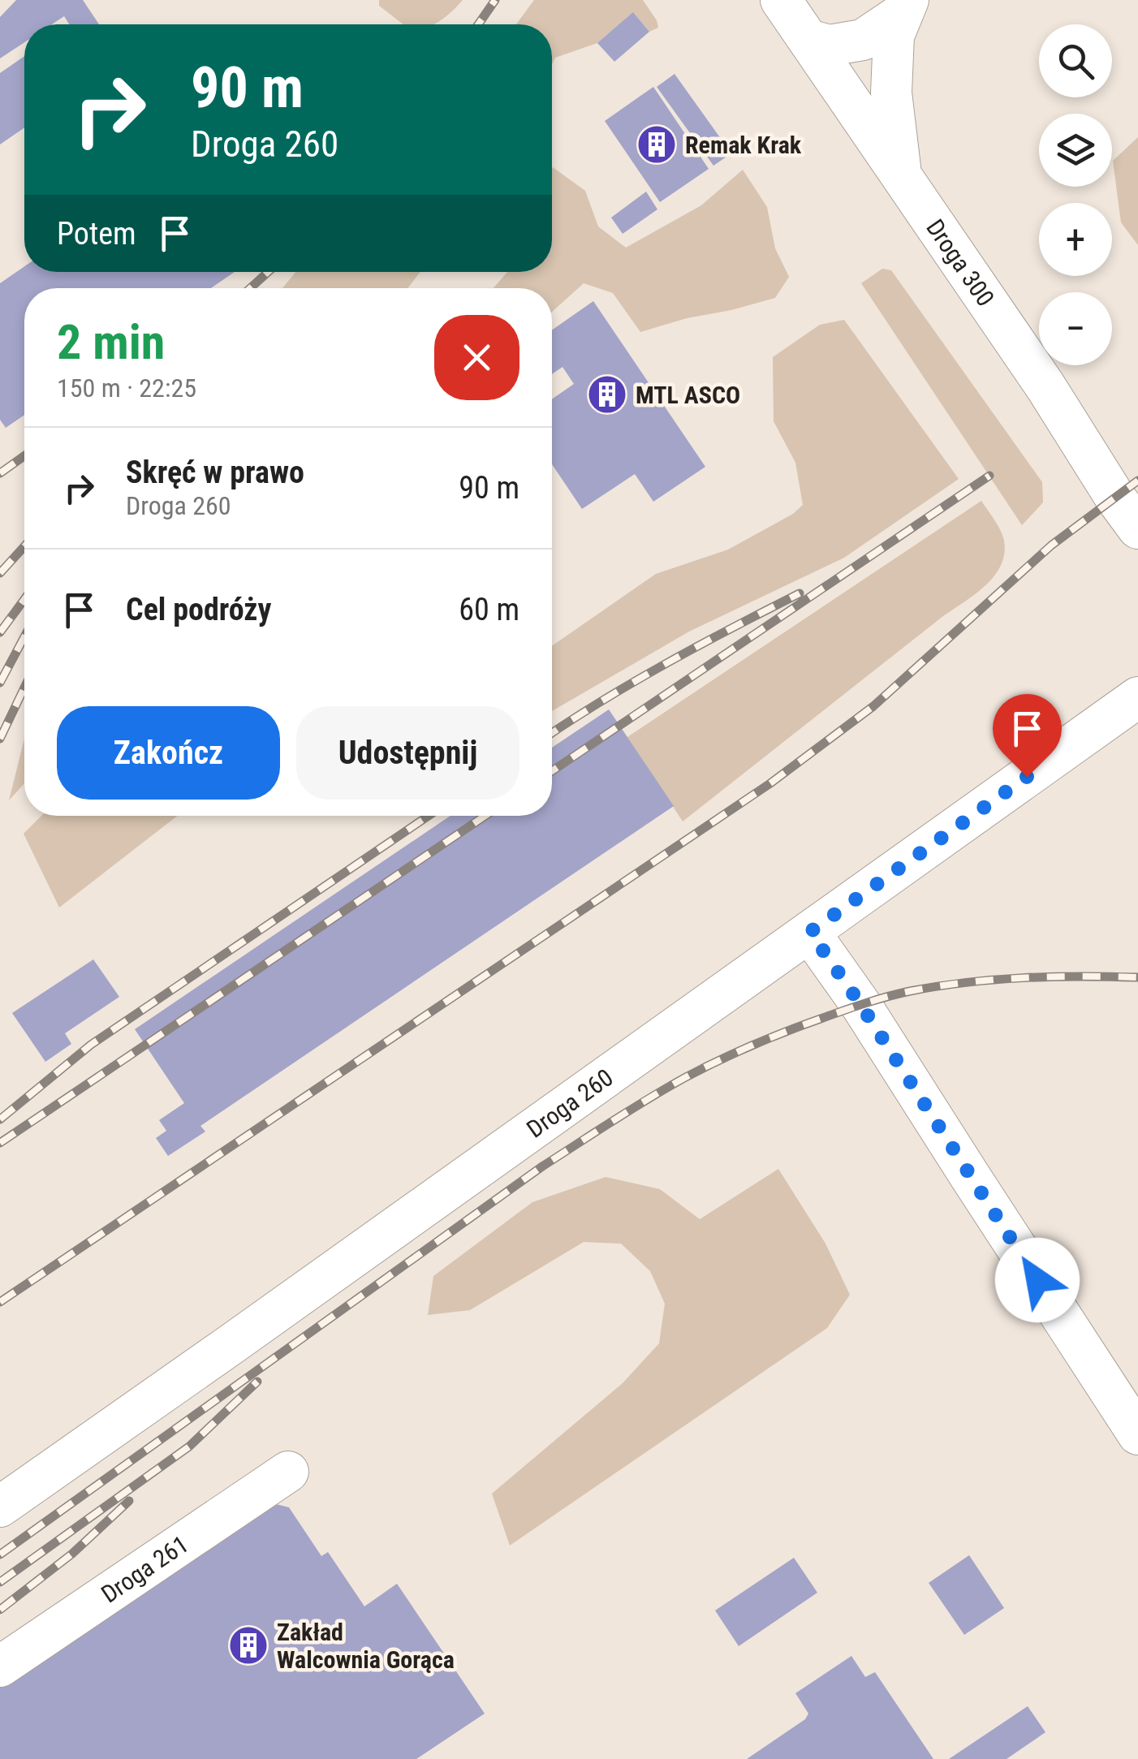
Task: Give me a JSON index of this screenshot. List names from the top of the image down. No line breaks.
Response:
{"streets":{"lane":["Droga 300","Droga 260","Droga 261"]},"places":{"building":["Remak Krak","MTL ASCO","Zakład Walcownia Gorąca"]},"page":{"map_buttons":["+","−"],"turn":["90 m","Droga 260"],"then":"Potem","heading":["2 min","150 m · 22:25"],"list":[{"name":"Skręć w prawo","note":"Droga 260","value":"90 m"},{"name":"Cel podróży","value":"60 m"}],"buttons":["Zakończ","Udostępnij"]}}
